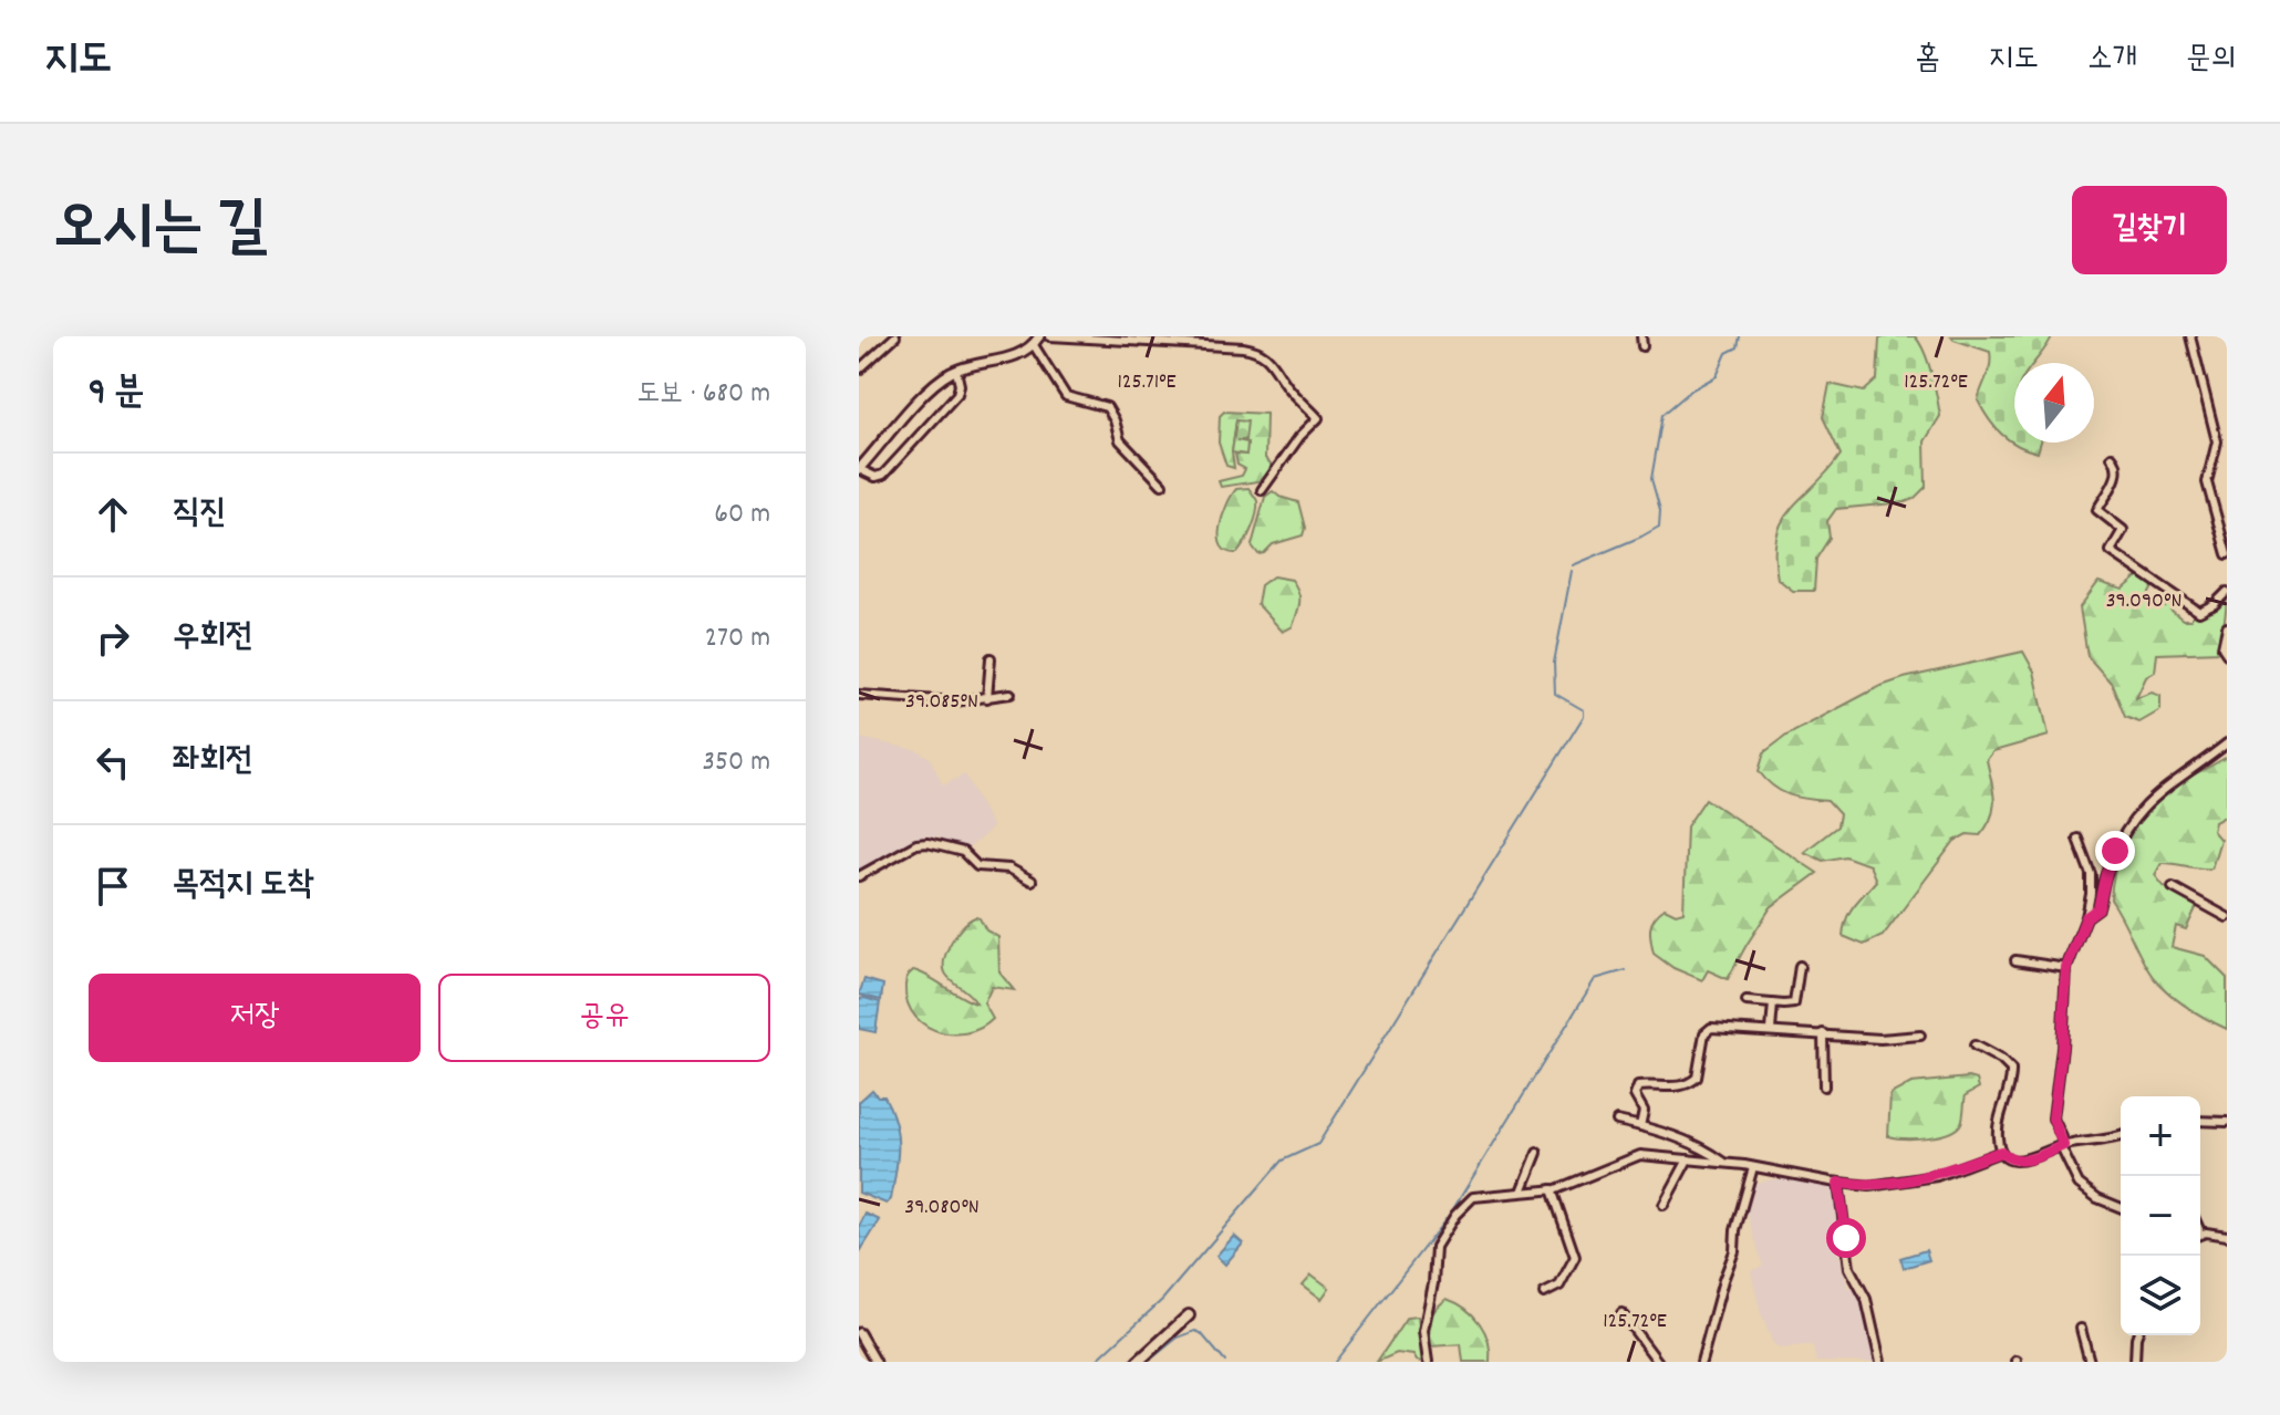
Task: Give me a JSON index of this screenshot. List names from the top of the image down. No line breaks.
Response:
{"north":"top","page":{"header":"지도","nav":["홈","지도","소개","문의"],"title":"오시는 길","buttons":["길찾기",["저장","공유"]],"heading":["9 분","도보 · 680 m"],"list":[["직진","60 m"],["우회전","270 m"],["좌회전","350 m"],"목적지 도착"],"map_buttons":["+","−"]},"coordinates":["125.71°E","125.72°E","39.090°N","39.085°N","39.080°N"]}
